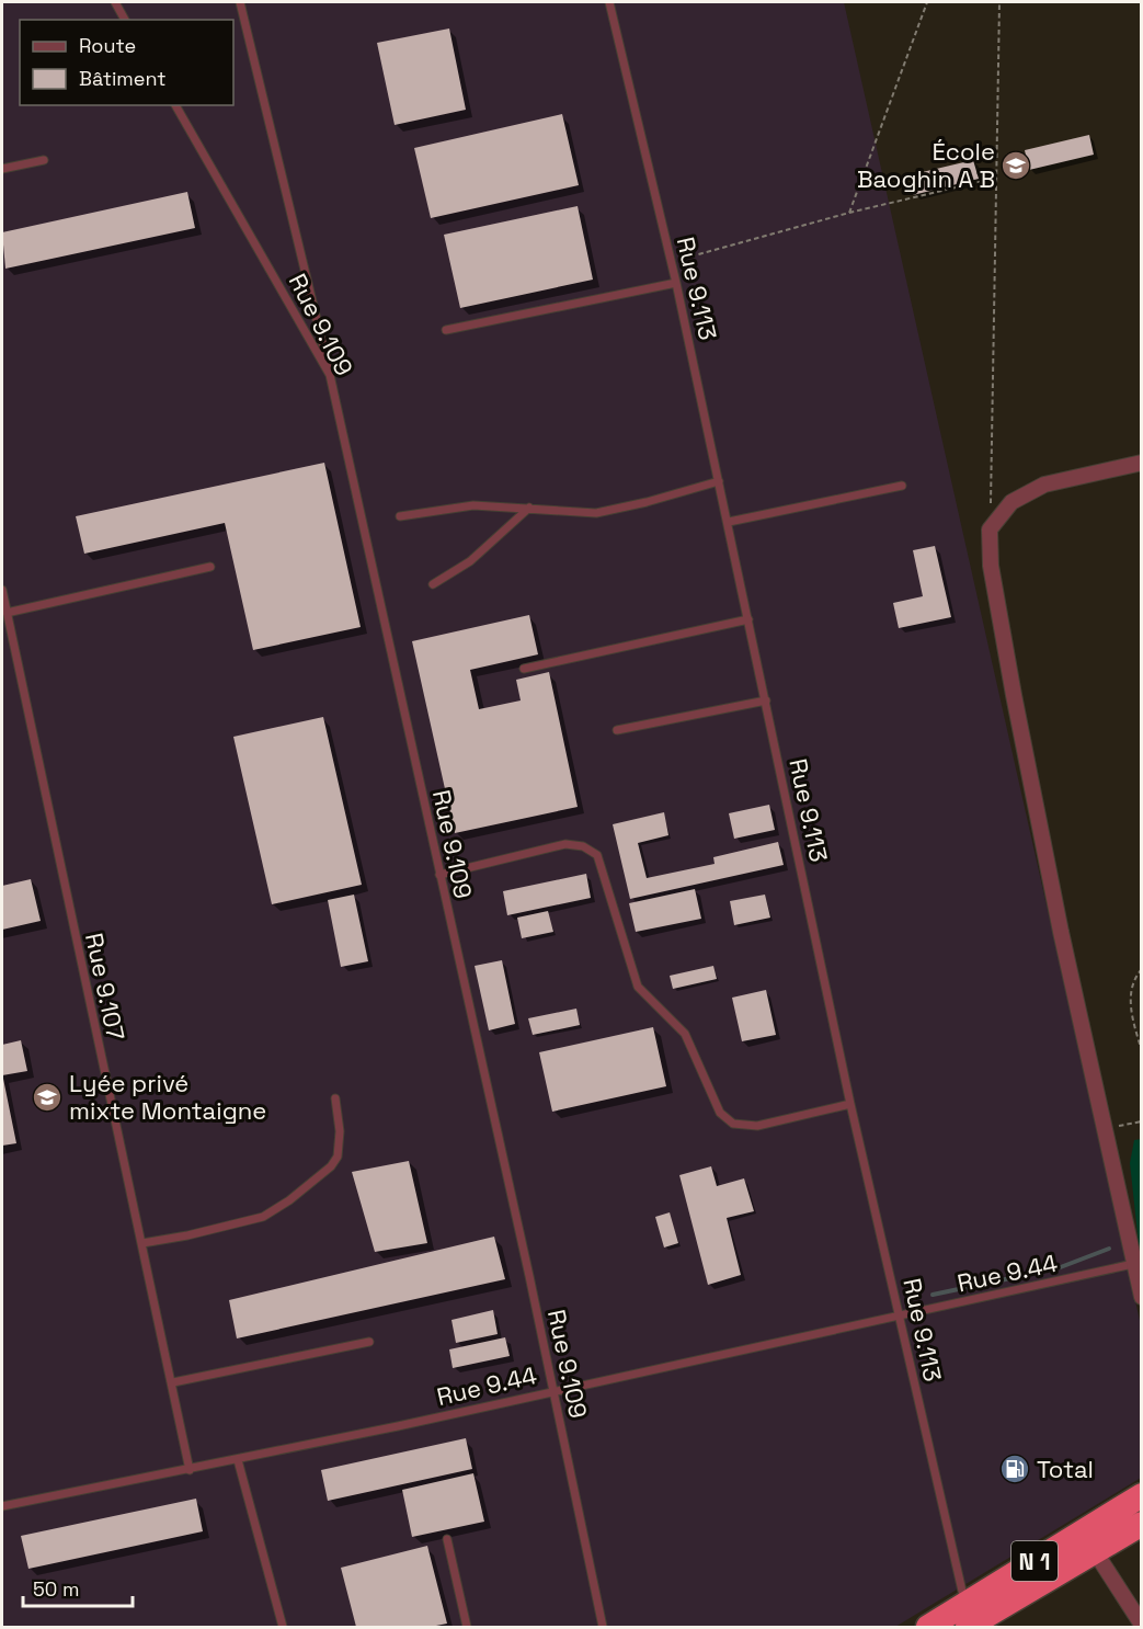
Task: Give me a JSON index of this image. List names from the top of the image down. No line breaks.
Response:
{"streets":{"highway":["N 1"],"lane":["Rue 9.113","Rue 9.109","Rue 9.107","Rue 9.44"]},"crossings":[["Rue 9.113","Rue 9.44"],["Rue 9.113","N 1"],["Rue 9.109","Rue 9.44"],["Rue 9.107","Rue 9.44"]],"places":{"school or university":["École Baoghin A B","Lyée privé mixte Montaigne"],"fuel station":["Total"]},"legend":["Route","Bâtiment"],"scale_bar":"50 m"}
